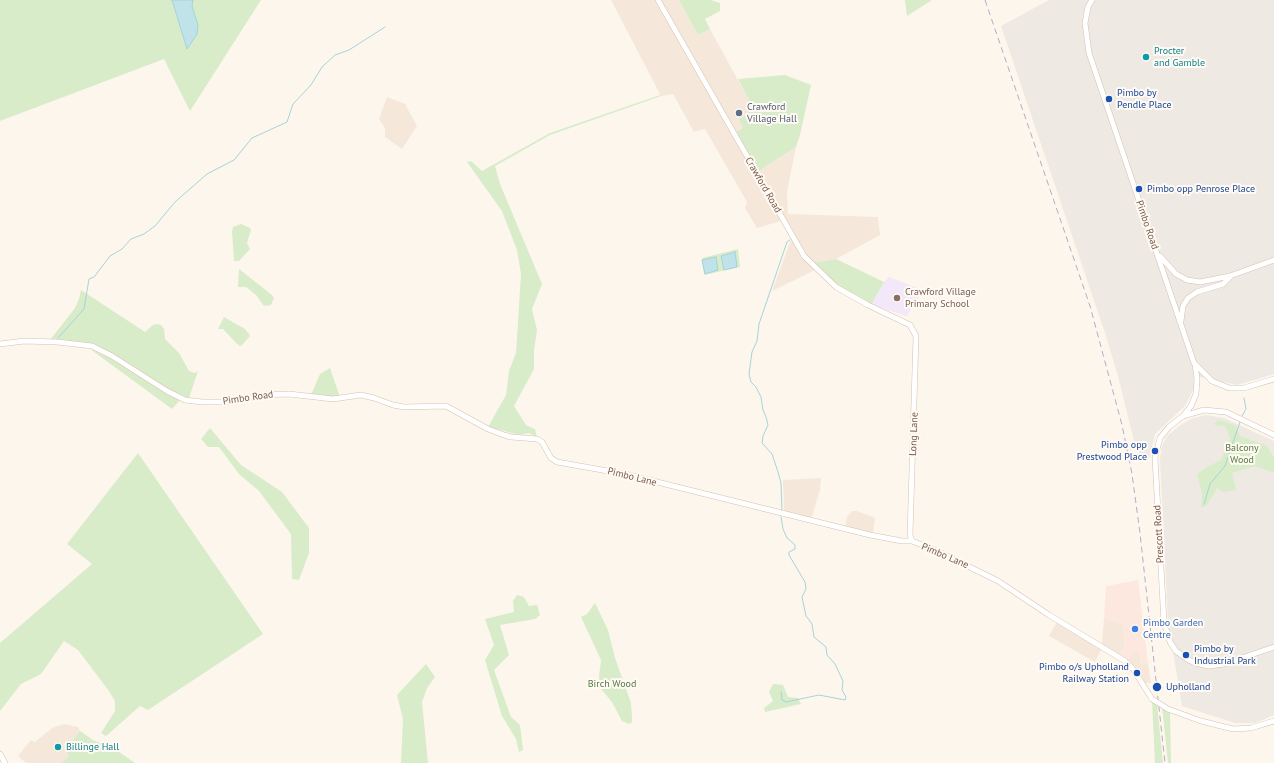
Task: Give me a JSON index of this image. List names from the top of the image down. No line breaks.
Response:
{"streets":{"street":["Crawford Road","Pimbo Road","Long Lane","Pimbo Lane","Prescott Road"]},"crossings":[["Crawford Road","Long Lane"],["Pimbo Road","Pimbo Lane"],["Long Lane","Pimbo Lane"]],"parks":["Balcony Wood","Birch Wood"],"places":["Procter and Gamble","Pimbo by Pendle Place","Crawford Village Hall","Pimbo opp Penrose Place","Crawford Village Primary School","Pimbo opp Prestwood Place","Pimbo Garden Centre","Pimbo by Industrial Park","Pimbo o/s Upholland Railway Station","Upholland","Billinge Hall"]}
